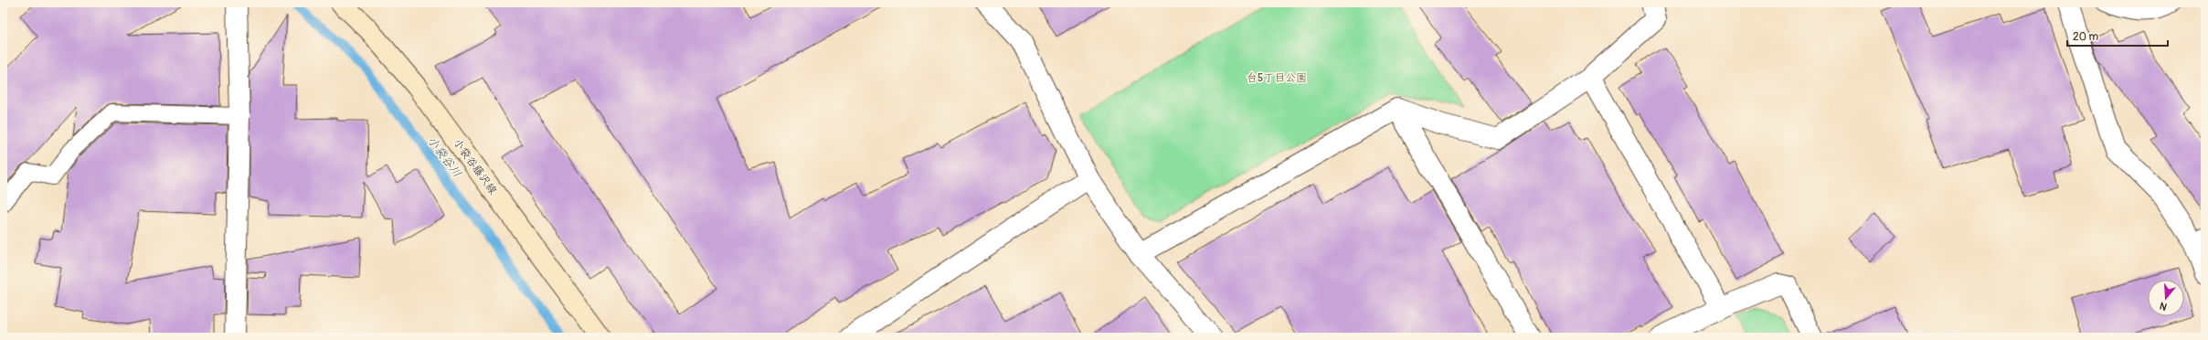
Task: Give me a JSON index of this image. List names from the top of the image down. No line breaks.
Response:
{"streets":{"main road":["小袋谷藤沢線"]},"water":["小袋谷川"],"parks":["台5丁目公園"],"scale_bar":"20 m","north":"bottom"}
